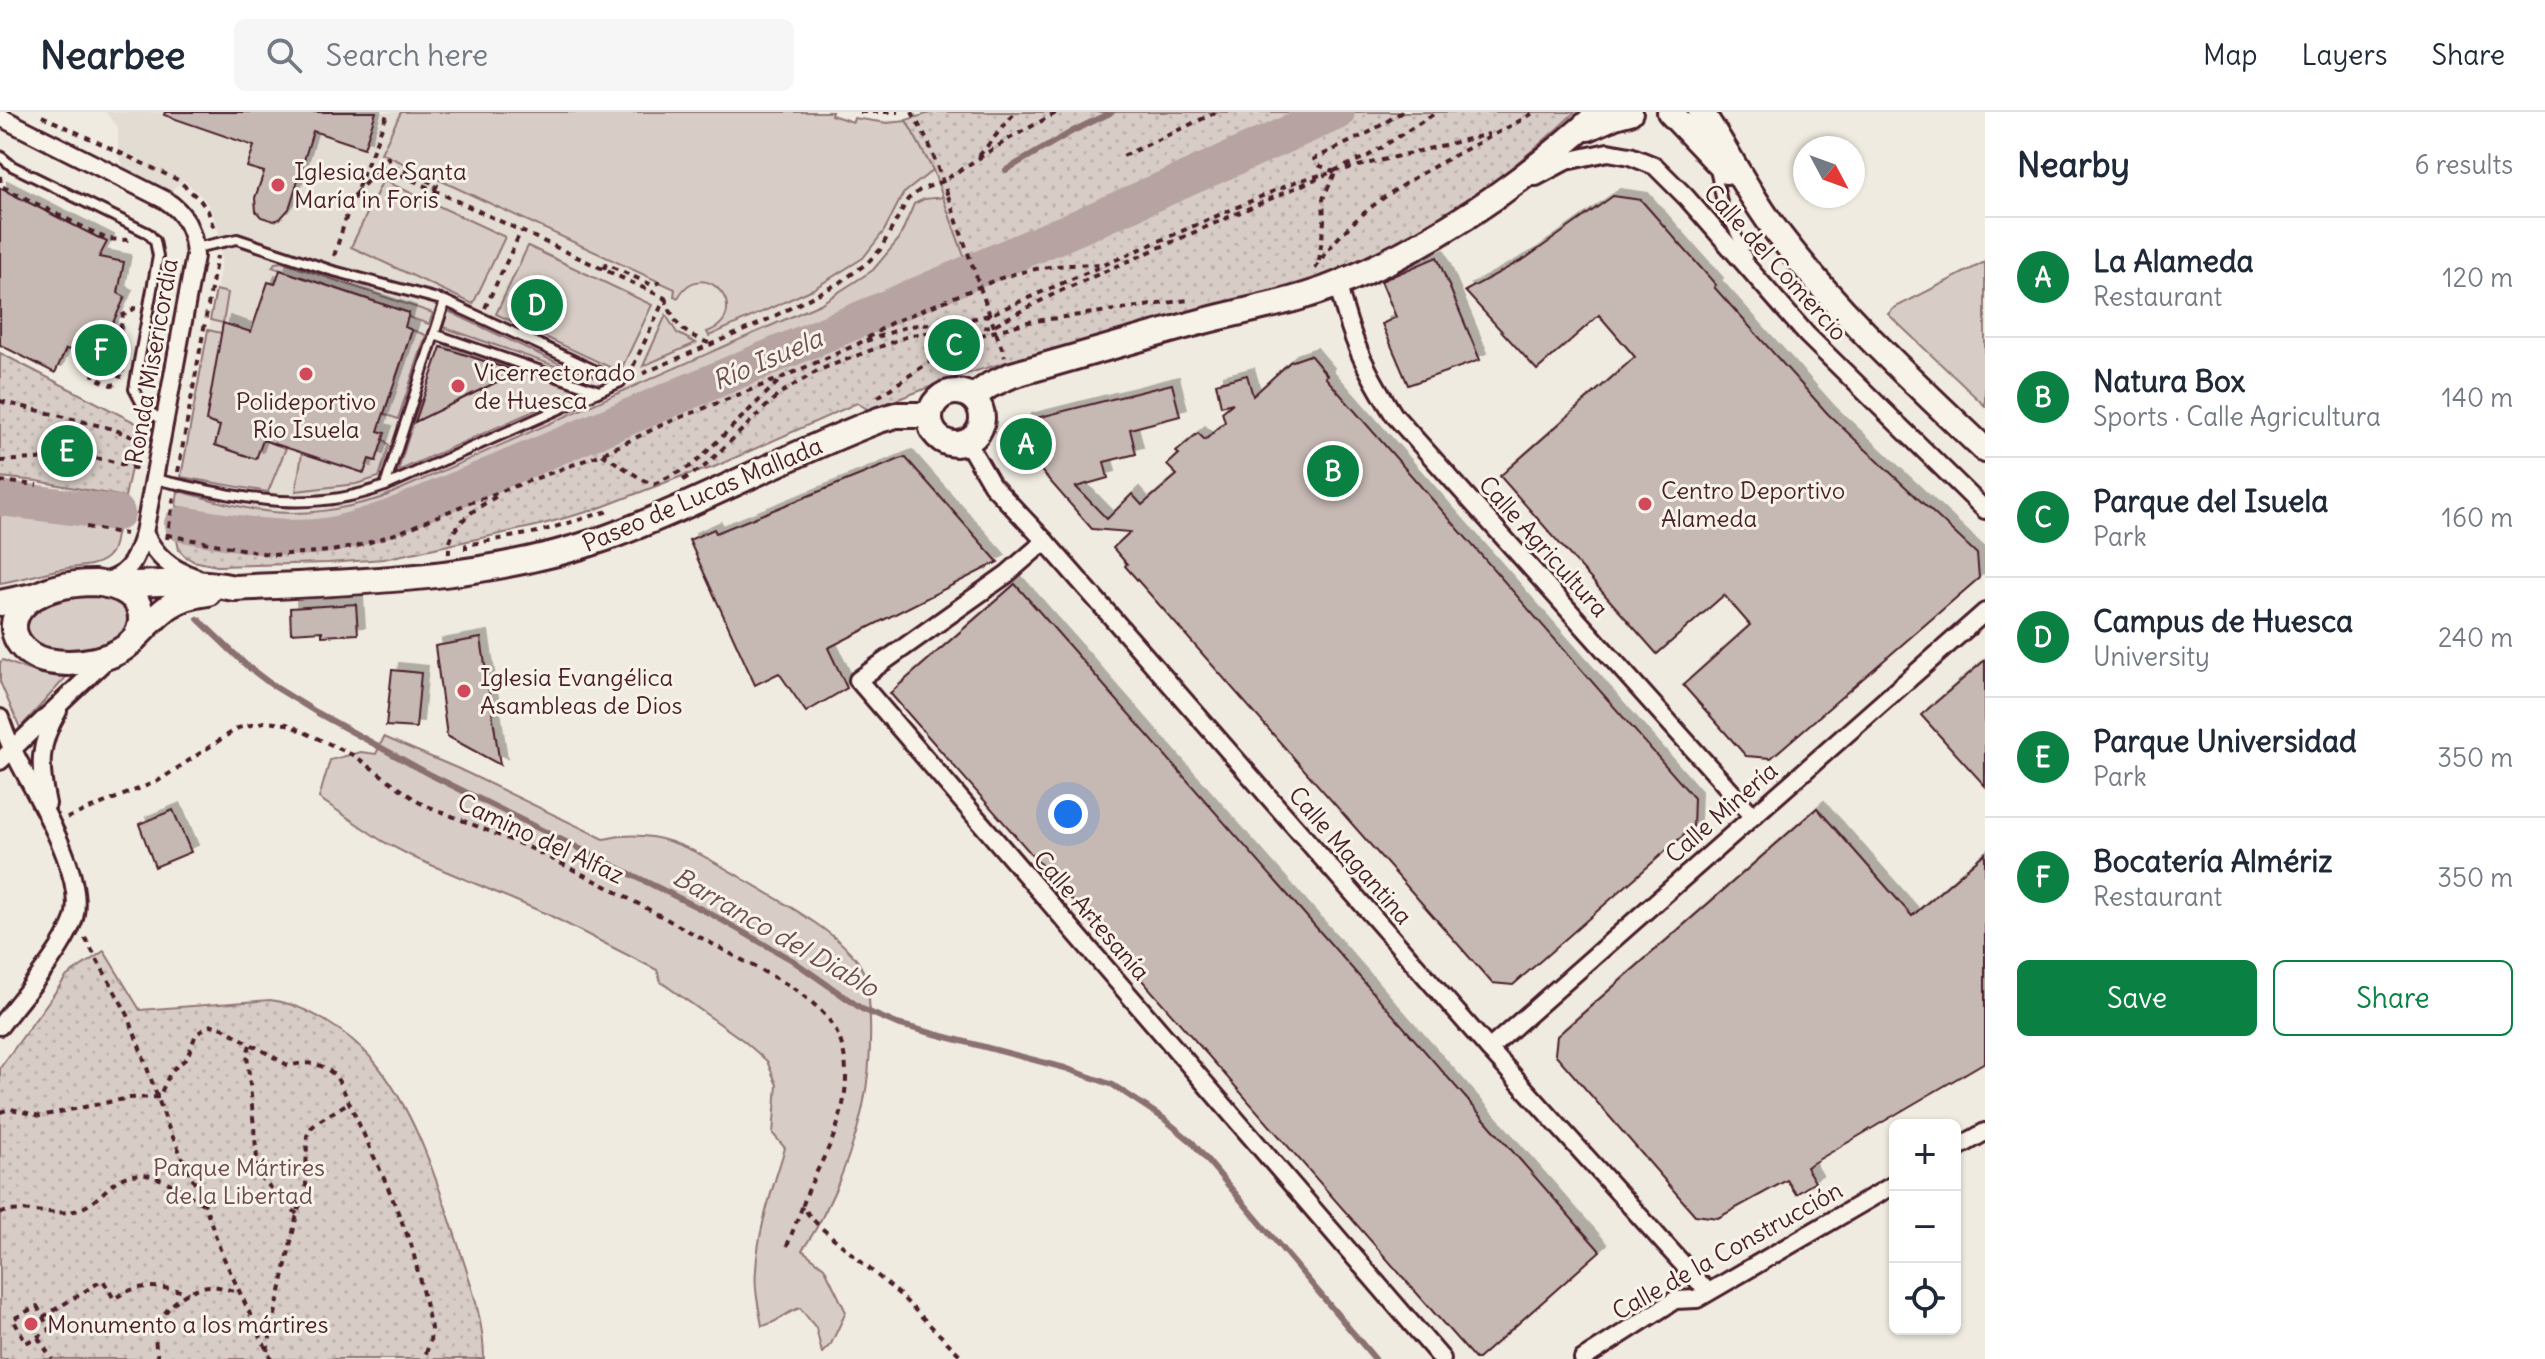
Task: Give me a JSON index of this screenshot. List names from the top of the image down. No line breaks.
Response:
{"streets":{"main road":["Paseo de Lucas Mallada"],"street":["Calle del Comercio","Ronda Misericordia","Calle Agricultura","Calle Minería","Calle Magantina","Calle Artesanía","Calle de la Construcción"],"path":["Camino del Alfaz"]},"crossings":[["Ronda Misericordia","Paseo de Lucas Mallada"],["Paseo de Lucas Mallada","Calle Magantina"],["Calle Agricultura","Calle Minería"],["Calle Minería","Calle Magantina"],["Calle Magantina","Calle Artesanía"],["Calle Magantina","Calle de la Construcción"]],"water":["Río Isuela","Barranco del Diablo"],"parks":["Parque Mártires de la Libertad"],"places":["Iglesia de Santa María in Foris","Polideportivo Río Isuela","Vicerrectorado de Huesca","Centro Deportivo Alameda","Iglesia Evangélica Asambleas de Dios","Monumento a los mártires"],"north":"bottom right","page":{"header":"Nearbee","search":"Search here","nav":["Map","Layers","Share"],"heading":["Nearby","6 results"],"list":[{"mark":"A","name":"La Alameda","note":"Restaurant","value":"120 m"},{"mark":"B","name":"Natura Box","note":"Sports · Calle Agricultura","value":"140 m"},{"mark":"C","name":"Parque del Isuela","note":"Park","value":"160 m"},{"mark":"D","name":"Campus de Huesca","note":"University","value":"240 m"},{"mark":"E","name":"Parque Universidad","note":"Park","value":"350 m"},{"mark":"F","name":"Bocatería Almériz","note":"Restaurant","value":"350 m"}],"pins":["D","C","F","A","E","B"],"buttons":["Save","Share"],"map_buttons":["+","−"]}}
